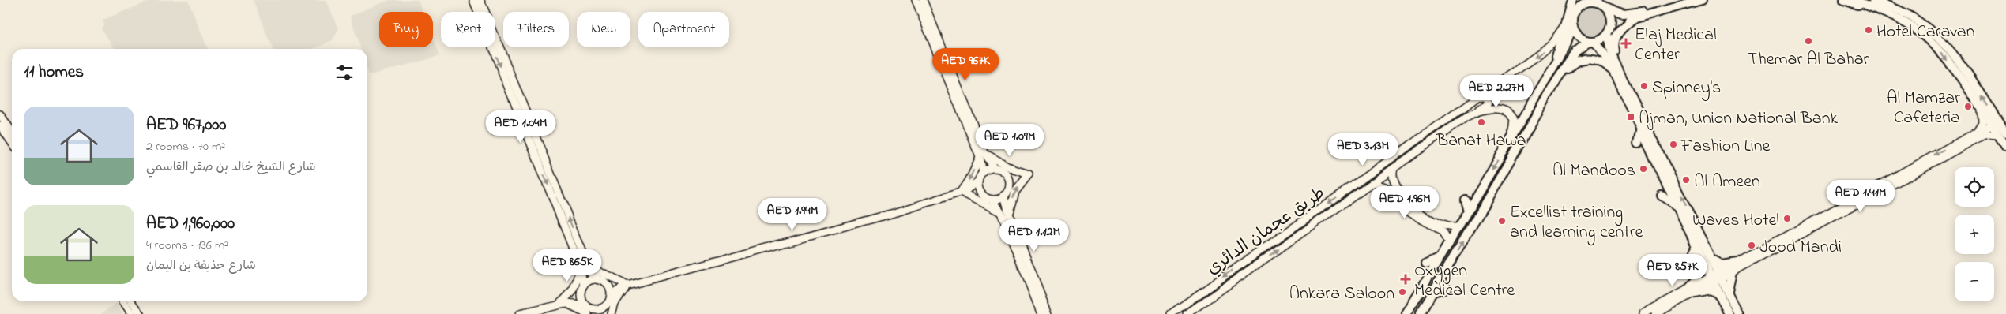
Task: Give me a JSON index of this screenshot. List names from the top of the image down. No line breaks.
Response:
{"streets":{"main road":["طريق عجمان الدائري"]},"places":{"other":["Hotel Caravan","Themar Al Bahar","Spinney's","Al Mamzar Cafeteria","Banat Hawa","Fashion Line","Al Mandoos","Al Ameen","Waves Hotel","Excellist training and learning centre","Jood Mandi","Ankara Saloon"],"health":["Elaj Medical Center","Oxygen Medical Centre"],"transit":["Ajman, Union National Bank"]},"page":{"chip":["Buy","Rent","Filters","New","Apartment"],"price":["AED 967K","AED 2.27M","AED 1.04M","AED 1.09M","AED 3.13M","AED 1.41M","AED 1.96M","AED 1.94M","AED 1.12M","AED 865K","AED 857K"],"heading":"11 homes","list":[{"name":"AED 967,000","note":"2 rooms · 70 m² · شارع الشيخ خالد بن صقر القاسمي"},{"name":"AED 1,960,000","note":"4 rooms · 136 m² · شارع حذيفة بن اليمان"}],"map_buttons":["+","−"]}}
